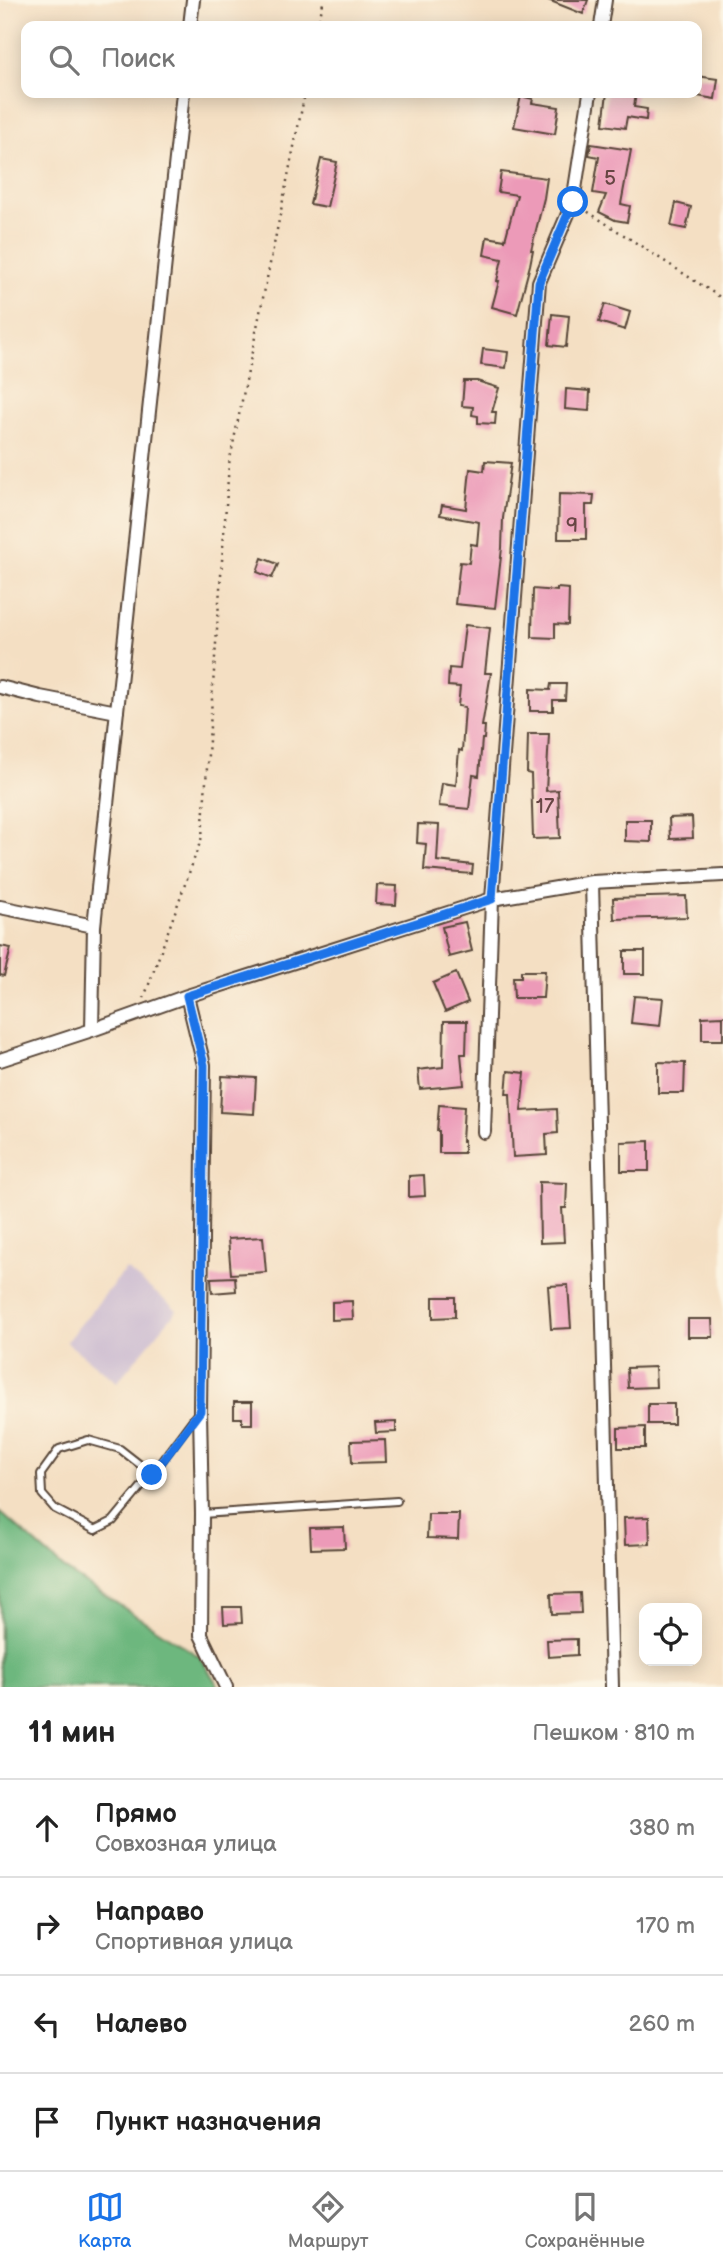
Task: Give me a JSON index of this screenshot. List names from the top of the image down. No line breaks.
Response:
{"house_numbers":["5","9","17"],"page":{"search":"Поиск","heading":["11 мин","Пешком · 810 m"],"list":[["Прямо","Совхозная улица","380 m"],["Направо","Спортивная улица","170 m"],["Налево","260 m"],"Пункт назначения"],"nav":["Карта","Маршрут","Сохранённые"]}}
